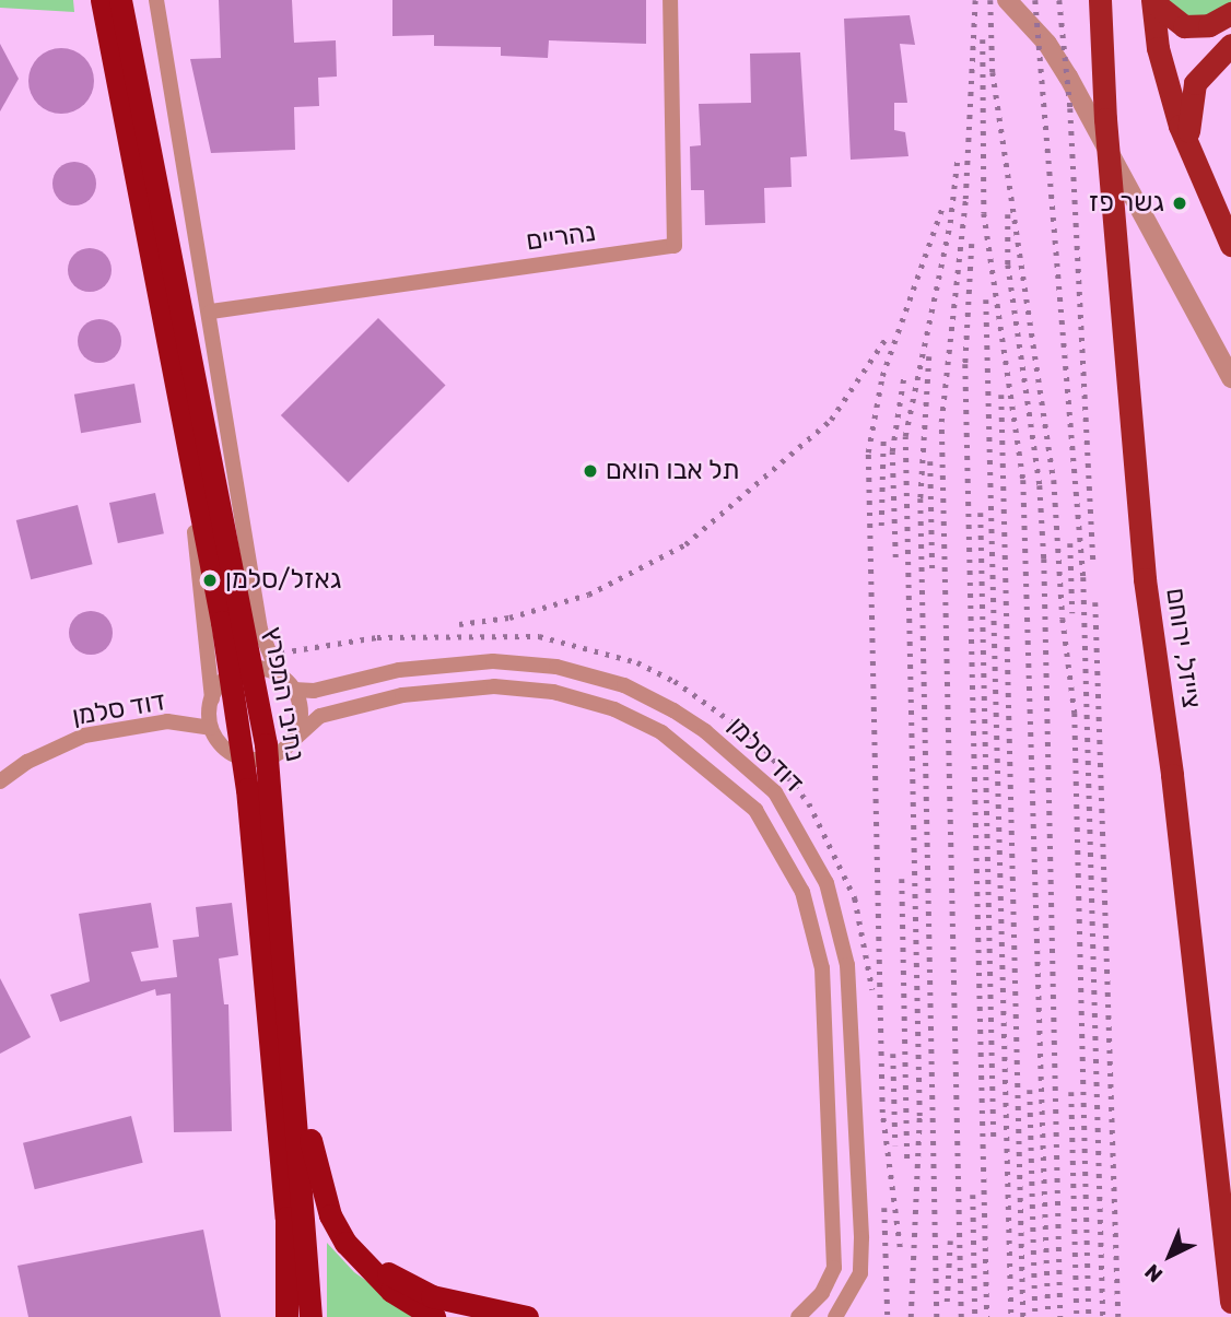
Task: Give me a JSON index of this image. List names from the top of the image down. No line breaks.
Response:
{"streets":{"highway":["צייזל, ירוחם","נתיבי המפרץ"],"street":["נהריים","דוד סלמן"]},"places":["גשר פז","תל אבו הואם","גאזל/סלמן"],"north":"bottom left"}
